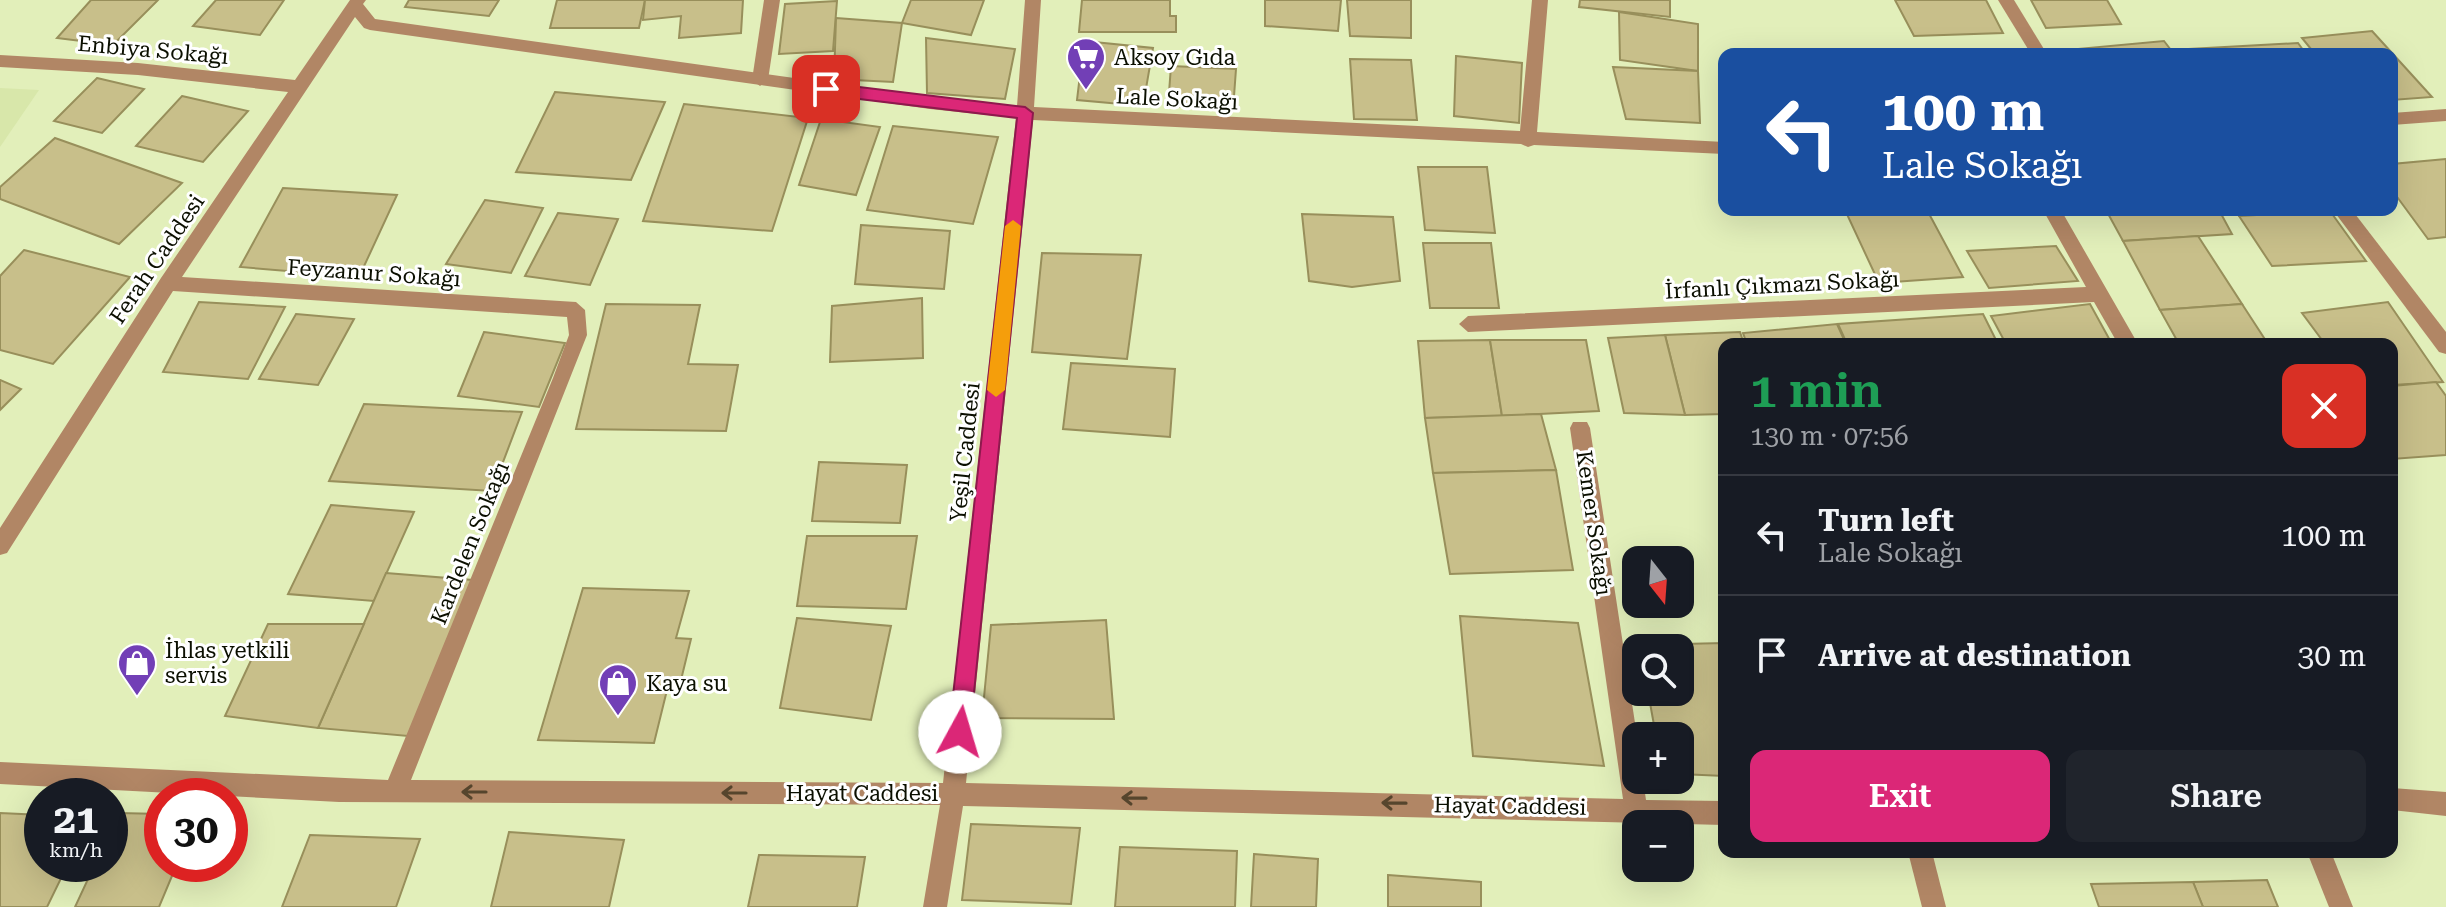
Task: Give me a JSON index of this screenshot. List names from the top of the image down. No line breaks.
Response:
{"streets":{"street":["Enbiya Sokağı","Lale Sokağı","Ferah Caddesi","Feyzanur Sokağı","İrfanlı Çıkmazı Sokağı","Yeşil Caddesi","Kemer Sokağı","Kardelen Sokağı","Hayat Caddesi"]},"crossings":[["Enbiya Sokağı","Ferah Caddesi"],["Lale Sokağı","Ferah Caddesi"],["Lale Sokağı","Yeşil Caddesi"],["Ferah Caddesi","Feyzanur Sokağı"],["Feyzanur Sokağı","Kardelen Sokağı"],["Yeşil Caddesi","Hayat Caddesi"],["Kemer Sokağı","Hayat Caddesi"],["Kardelen Sokağı","Hayat Caddesi"]],"one_way":["Hayat Caddesi"],"places":{"supermarket":["Aksoy Gıda"],"shop":["İhlas yetkili servis","Kaya su"]},"north":"bottom","page":{"turn":["100 m","Lale Sokağı"],"heading":["1 min","130 m · 07:56"],"list":[{"name":"Turn left","note":"Lale Sokağı","value":"100 m"},{"name":"Arrive at destination","value":"30 m"}],"map_buttons":["+","−"],"buttons":["Exit","Share"],"speed":"21 km/h","limit":"30"}}
